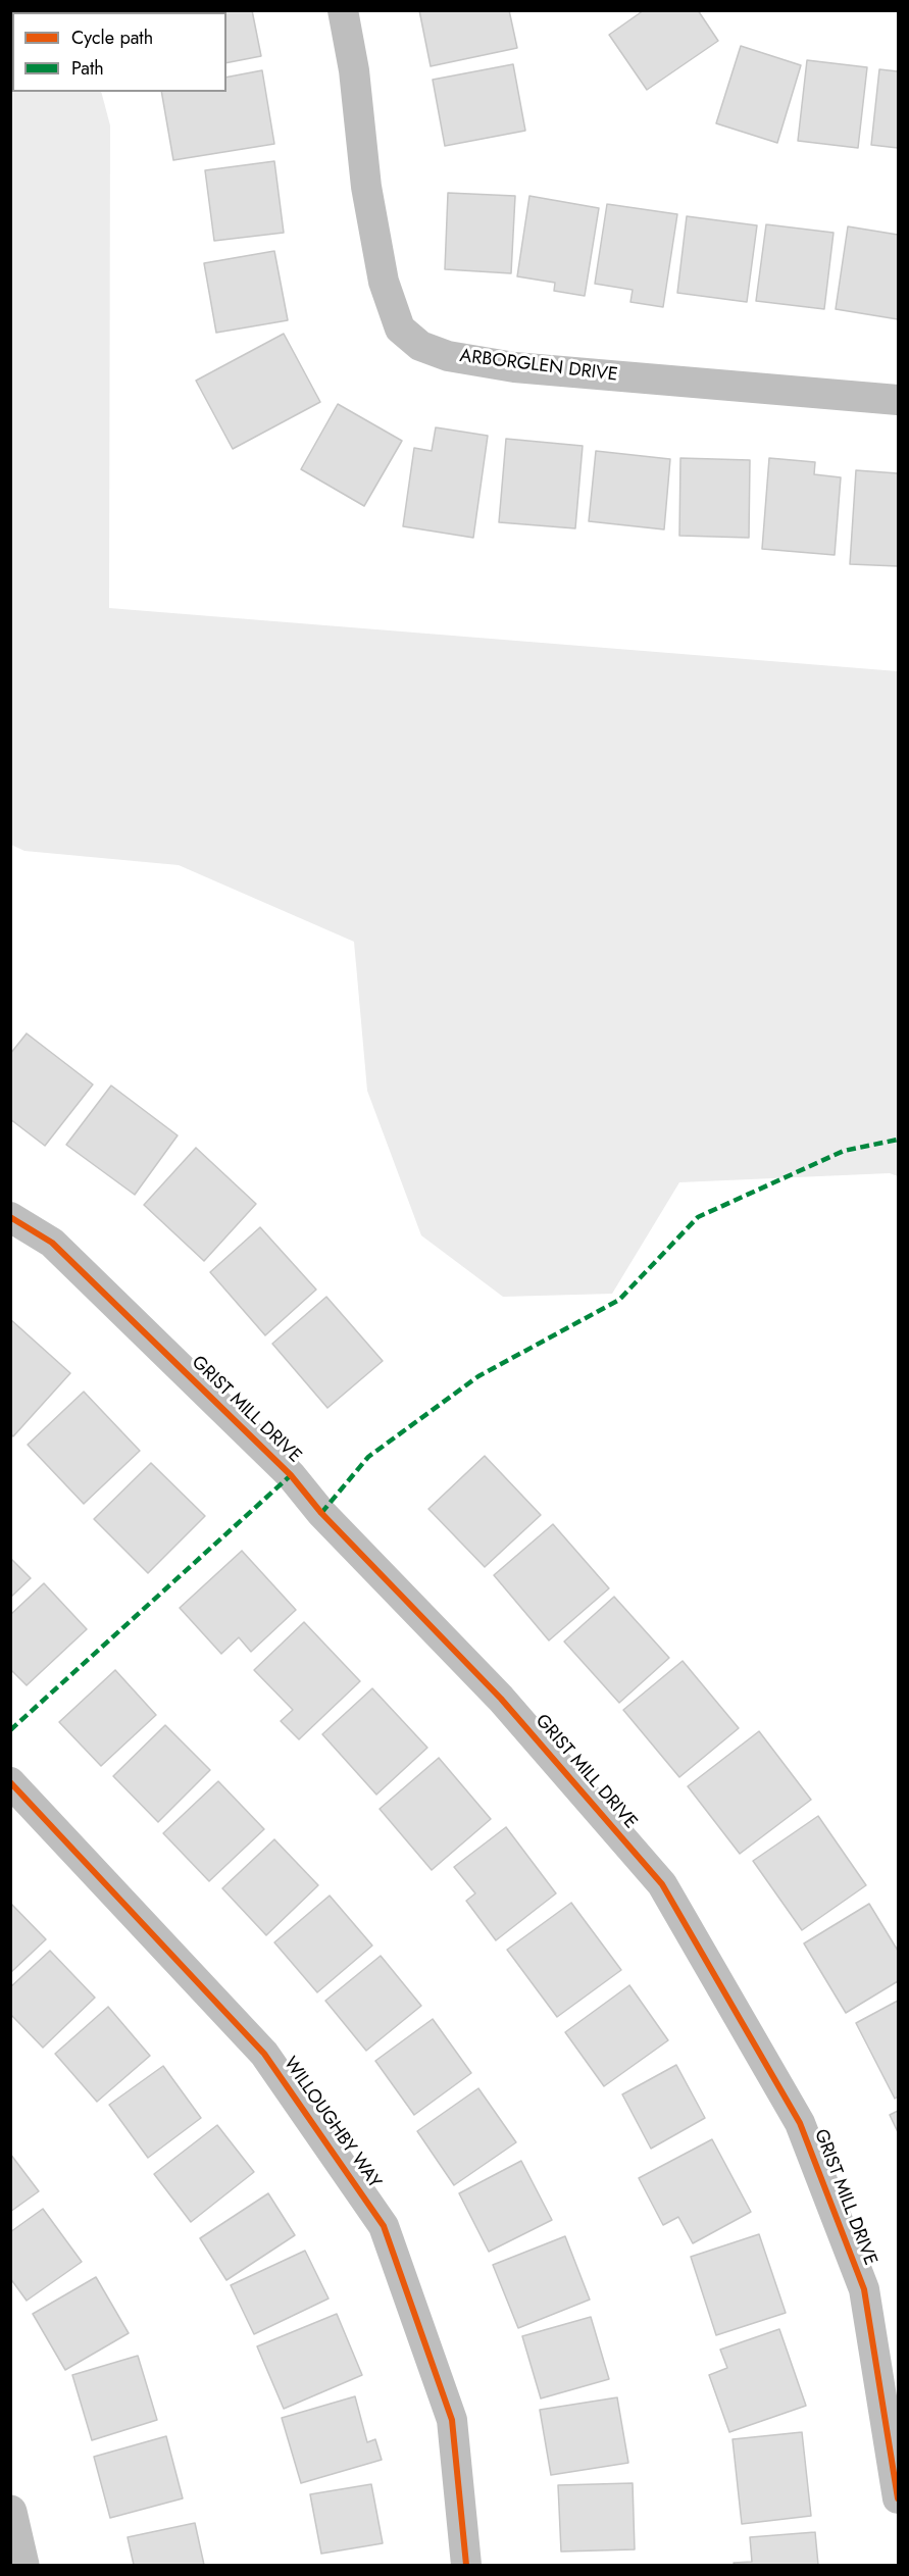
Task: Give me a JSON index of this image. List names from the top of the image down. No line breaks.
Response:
{"streets":{"street":["ARBORGLEN DRIVE","GRIST MILL DRIVE","WILLOUGHBY WAY"]},"legend":["Cycle path","Path"]}
